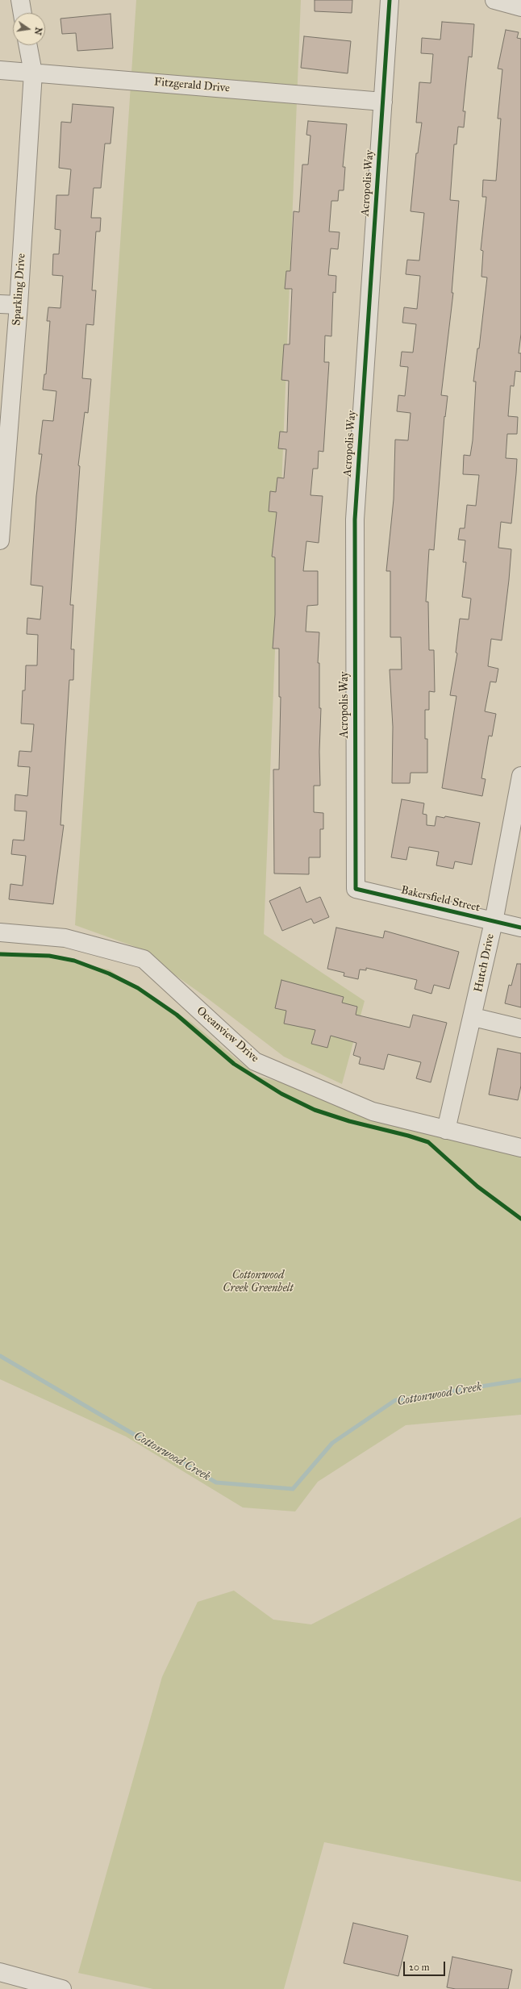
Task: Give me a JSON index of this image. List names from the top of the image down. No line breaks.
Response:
{"streets":{"street":["Fitzgerald Drive","Acropolis Way","Sparkling Drive","Bakersfield Street","Hutch Drive","Oceanview Drive"]},"crossings":[["Fitzgerald Drive","Acropolis Way"],["Fitzgerald Drive","Sparkling Drive"],["Acropolis Way","Bakersfield Street"],["Bakersfield Street","Hutch Drive"],["Hutch Drive","Oceanview Drive"]],"water":["Cottonwood Creek"],"parks":["Cottonwood Creek Greenbelt"],"scale_bar":"20 m","north":"right"}
